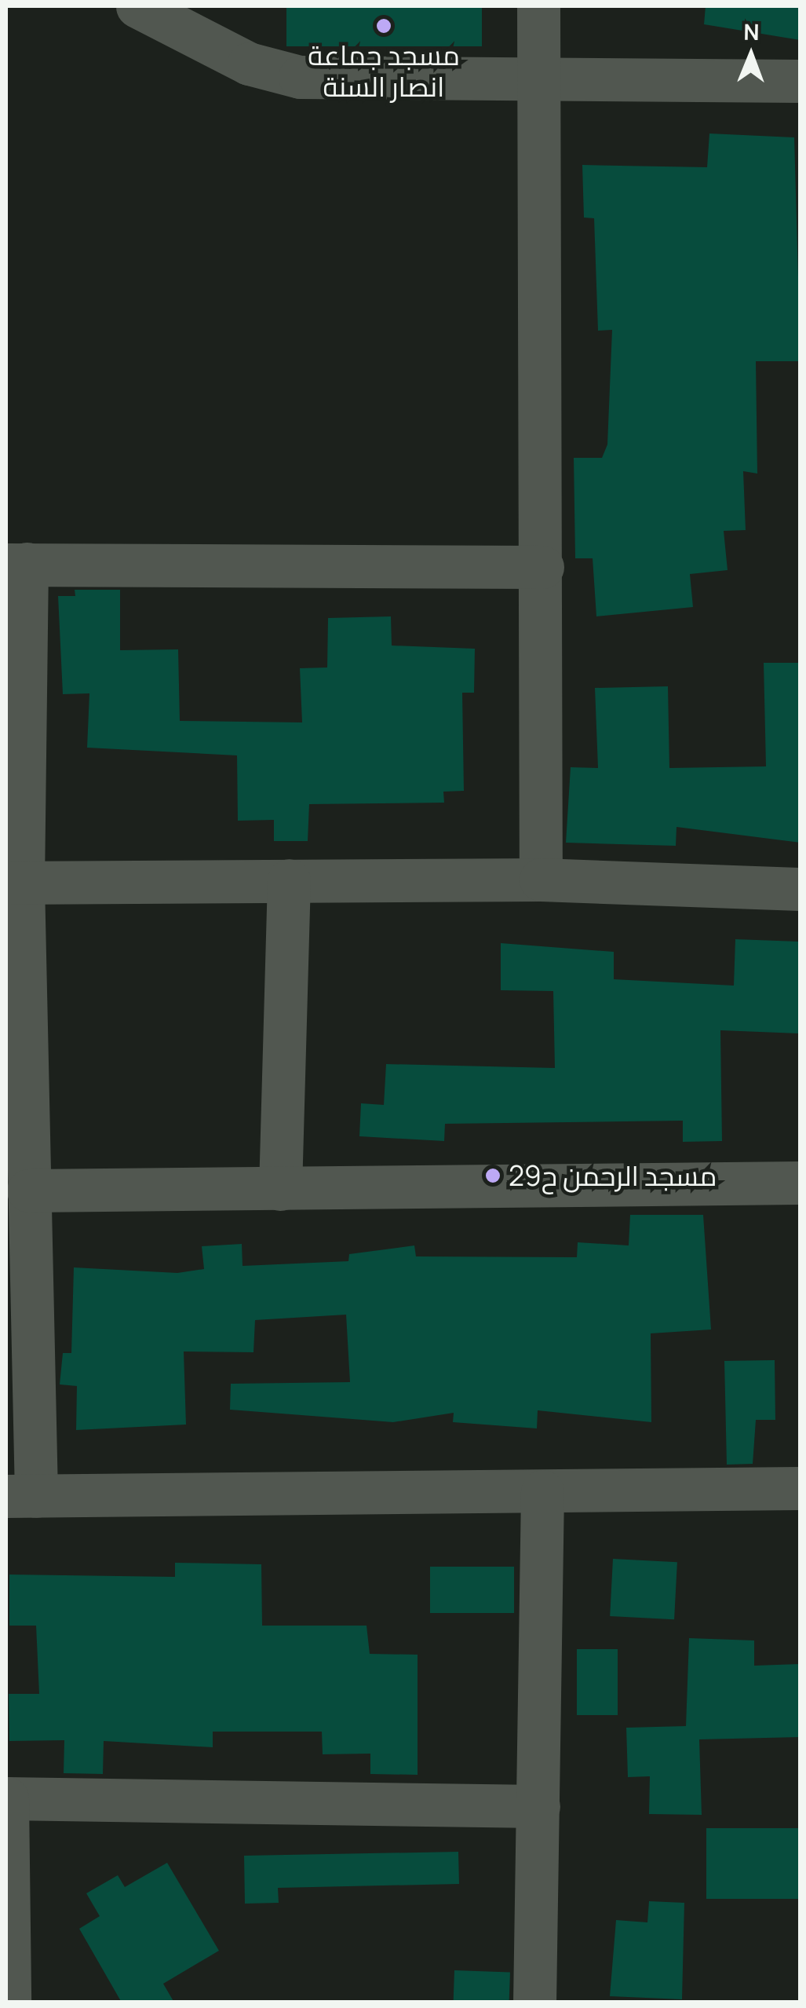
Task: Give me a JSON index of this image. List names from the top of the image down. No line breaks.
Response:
{"places":["مسجد جماعة انصار السنة","مسجد الرحمن ح29"],"north":"top"}
